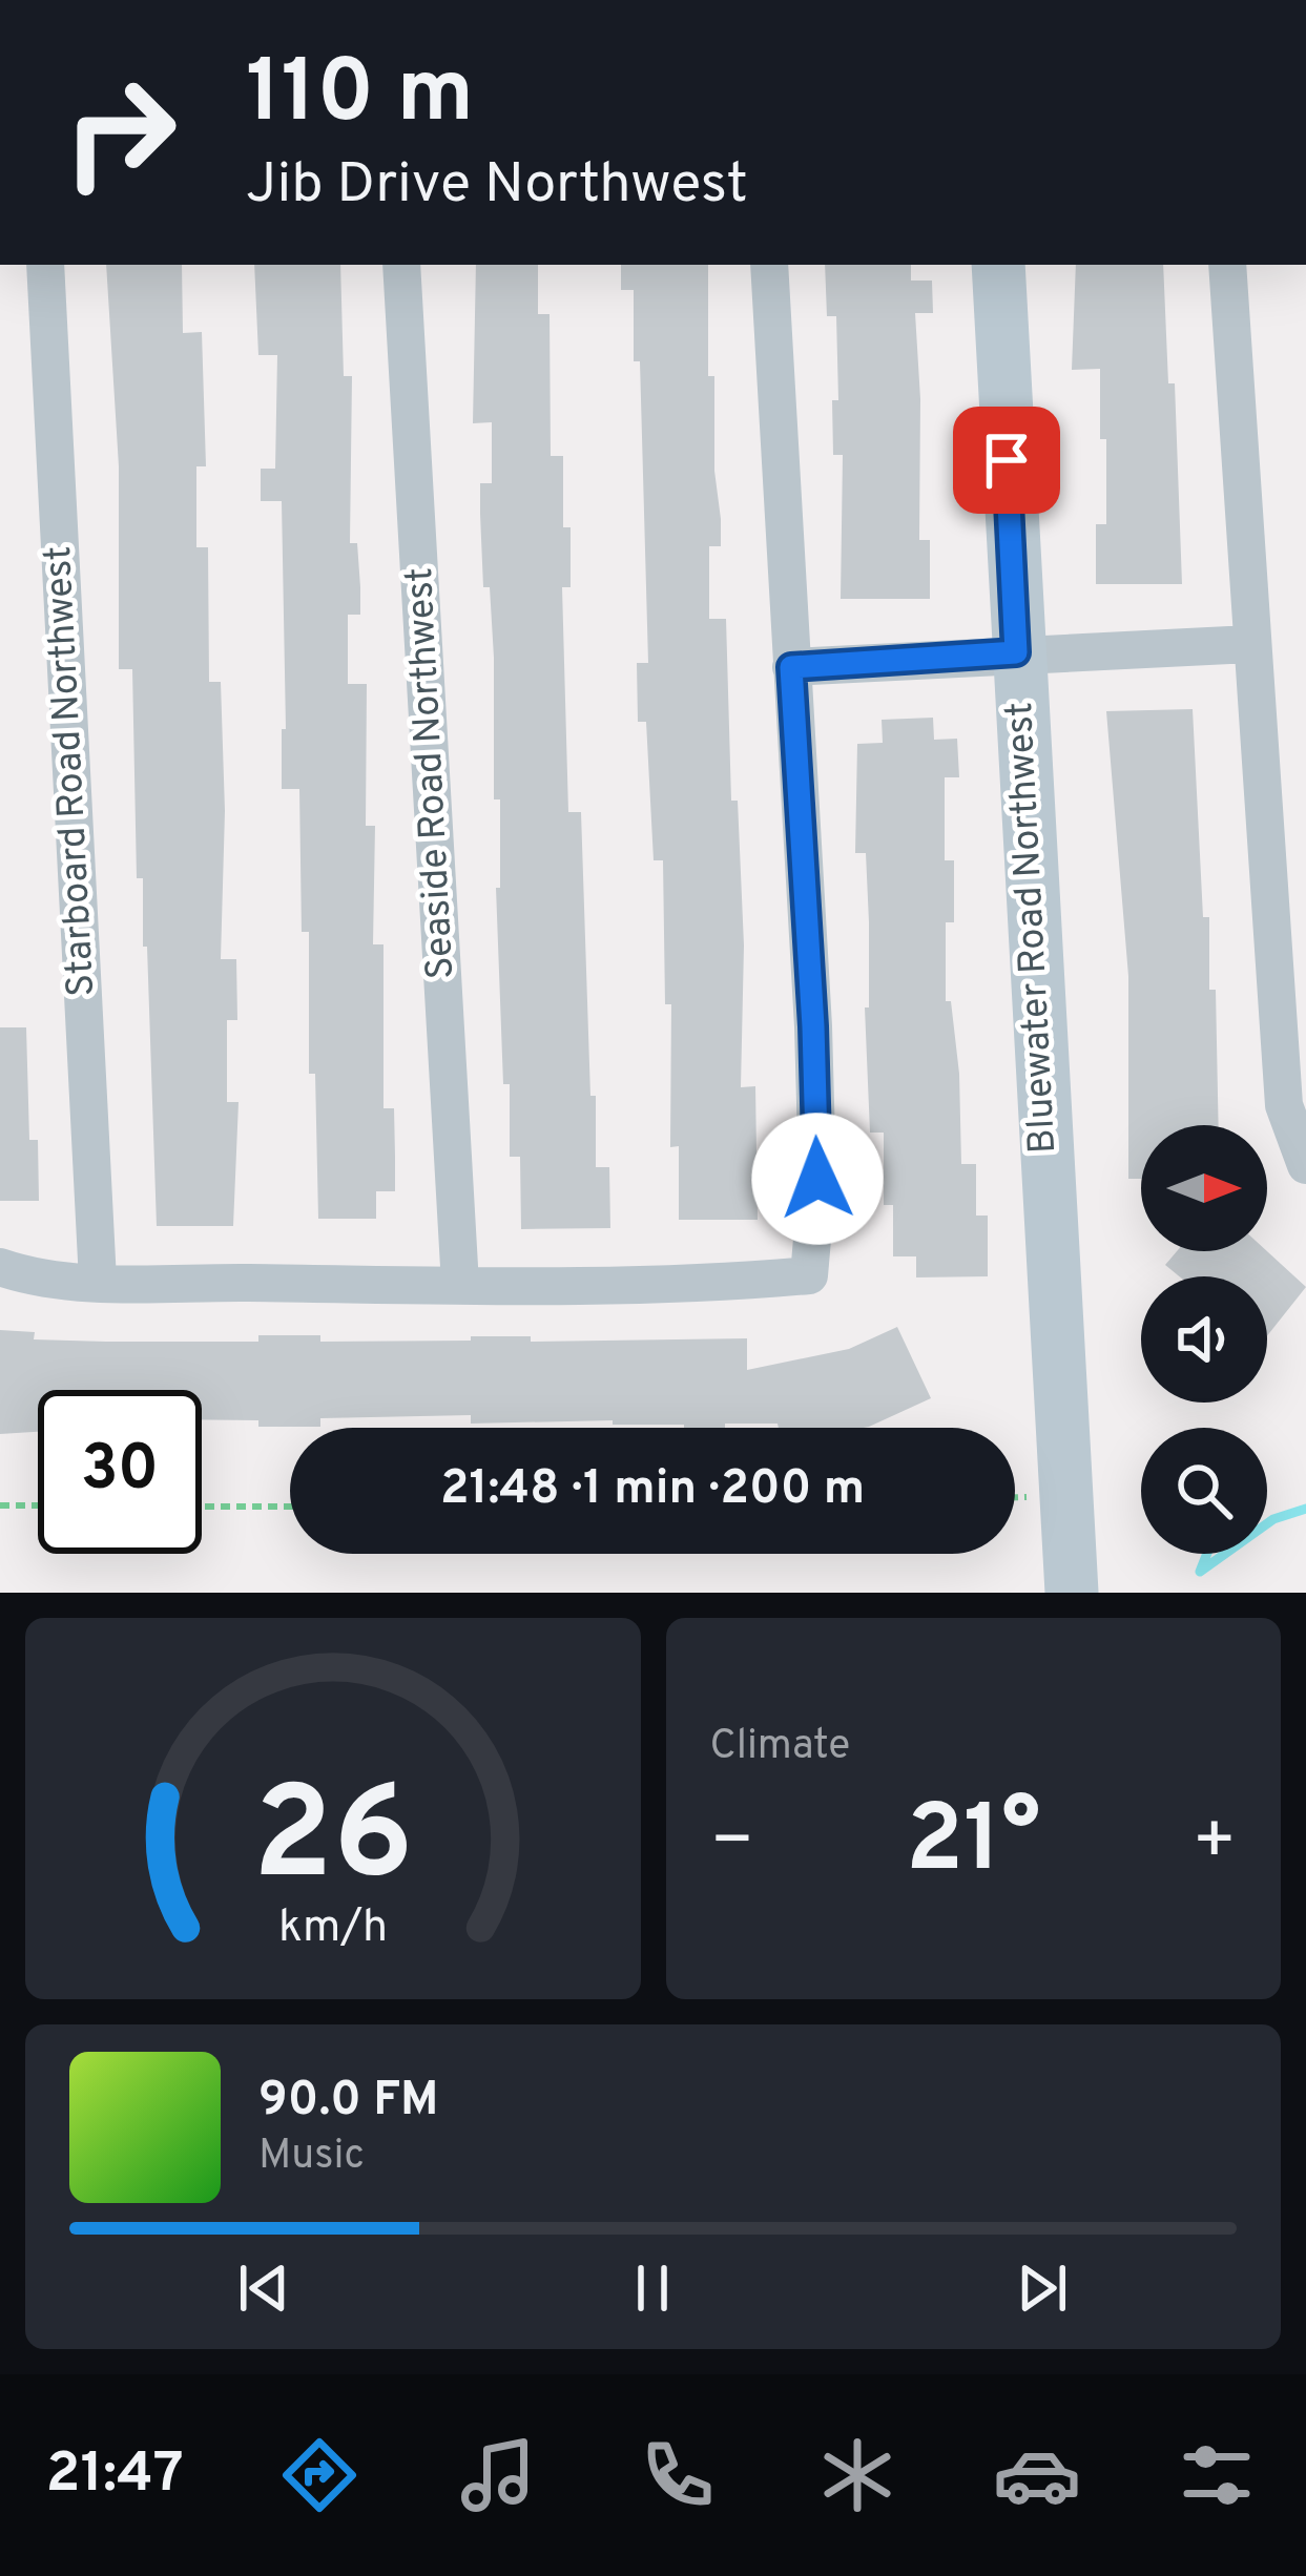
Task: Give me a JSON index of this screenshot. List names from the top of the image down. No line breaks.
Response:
{"streets":{"street":["Starboard Road Northwest","Seaside Road Northwest","Bluewater Road Northwest"]},"north":"right","page":{"turn":["110 m","Jib Drive Northwest"],"limit":"30","trip":"21:48 · 1 min · 200 m","tile":"Climate","heat":["−","21°","+"],"song":["90.0 FM","Music"],"tabs":"21:47","gauge":["26","km/h"]}}
